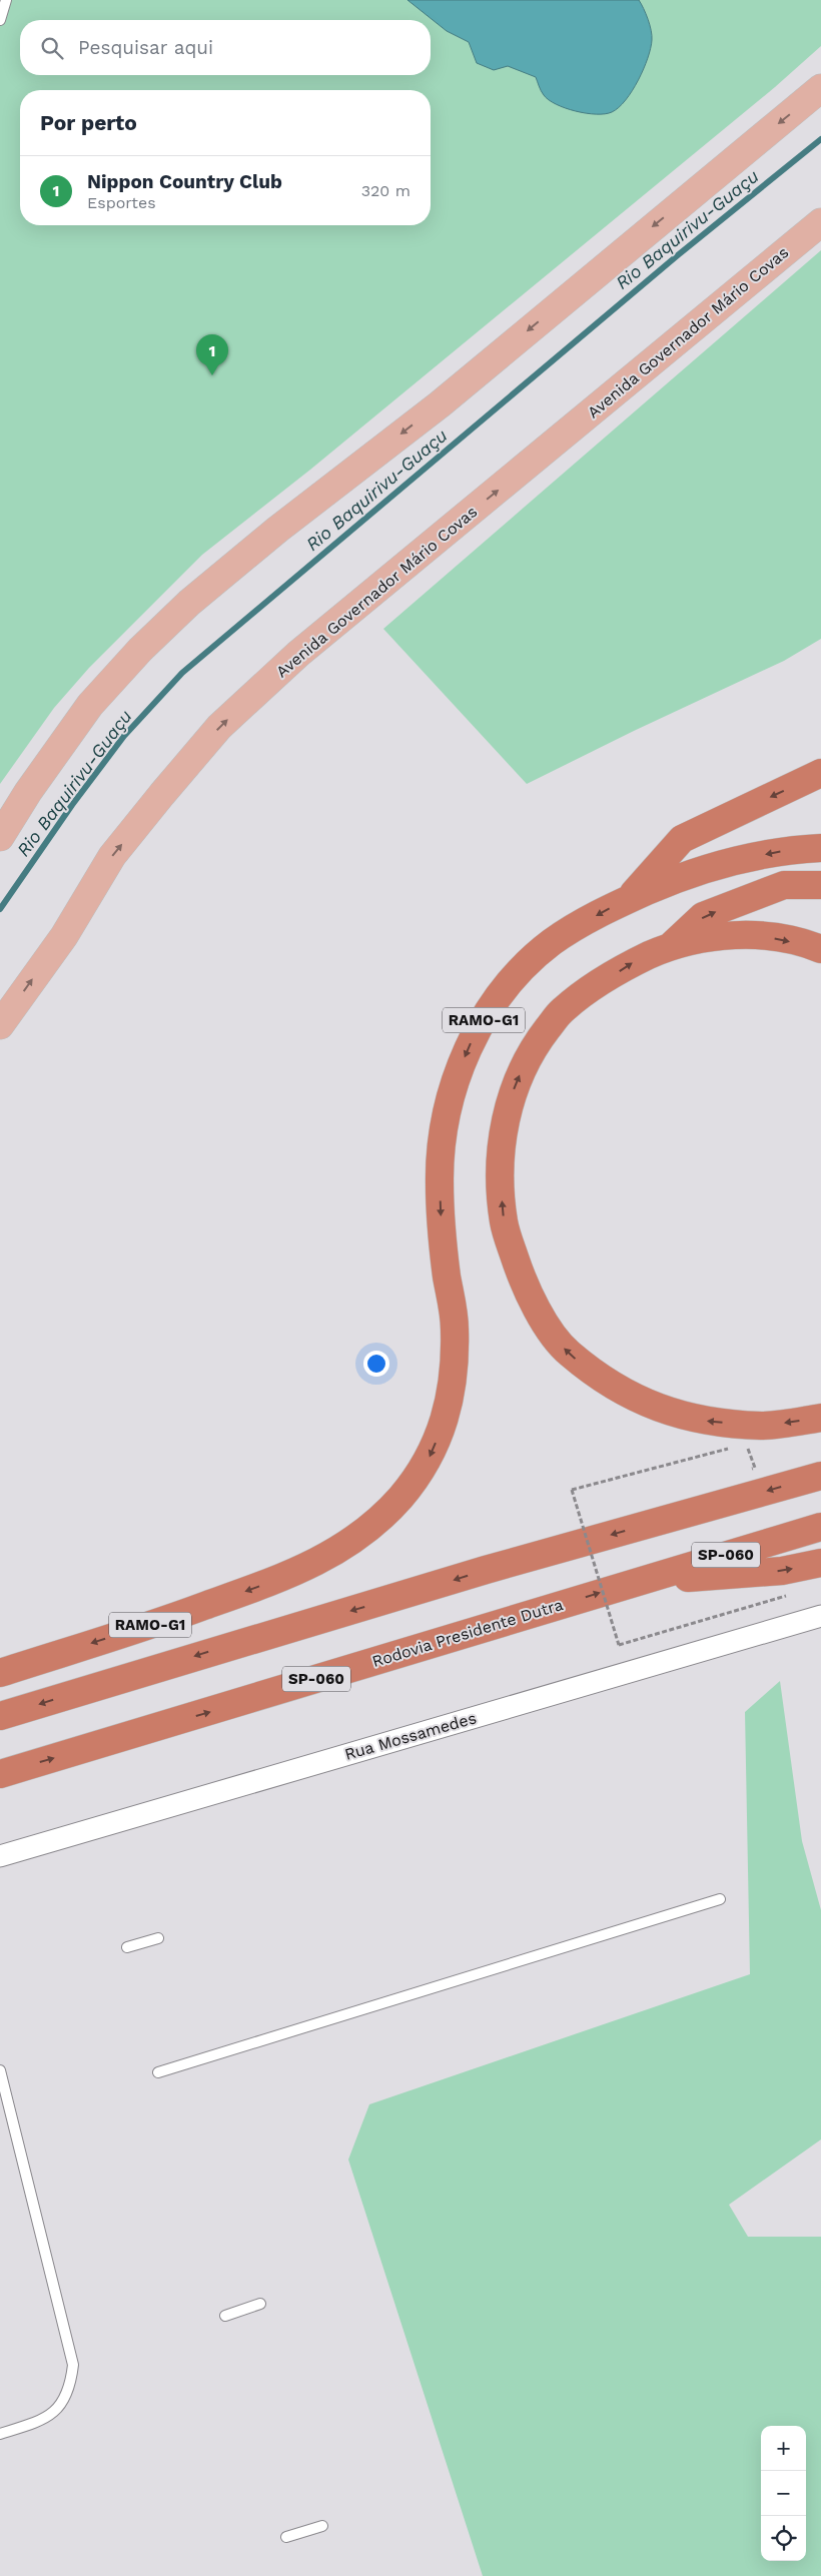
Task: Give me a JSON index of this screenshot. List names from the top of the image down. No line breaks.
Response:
{"streets":{"highway":["RAMO-G1","SP-060","Rodovia Presidente Dutra"],"main road":["Avenida Governador Mário Covas"],"street":["Rua Mossamedes"]},"water":["Rio Baquirivu-Guaçu"],"page":{"search":"Pesquisar aqui","heading":"Por perto","list":[{"mark":"1","name":"Nippon Country Club","note":"Esportes","value":"320 m"}],"pins":"1","map_buttons":["+","−"]}}
